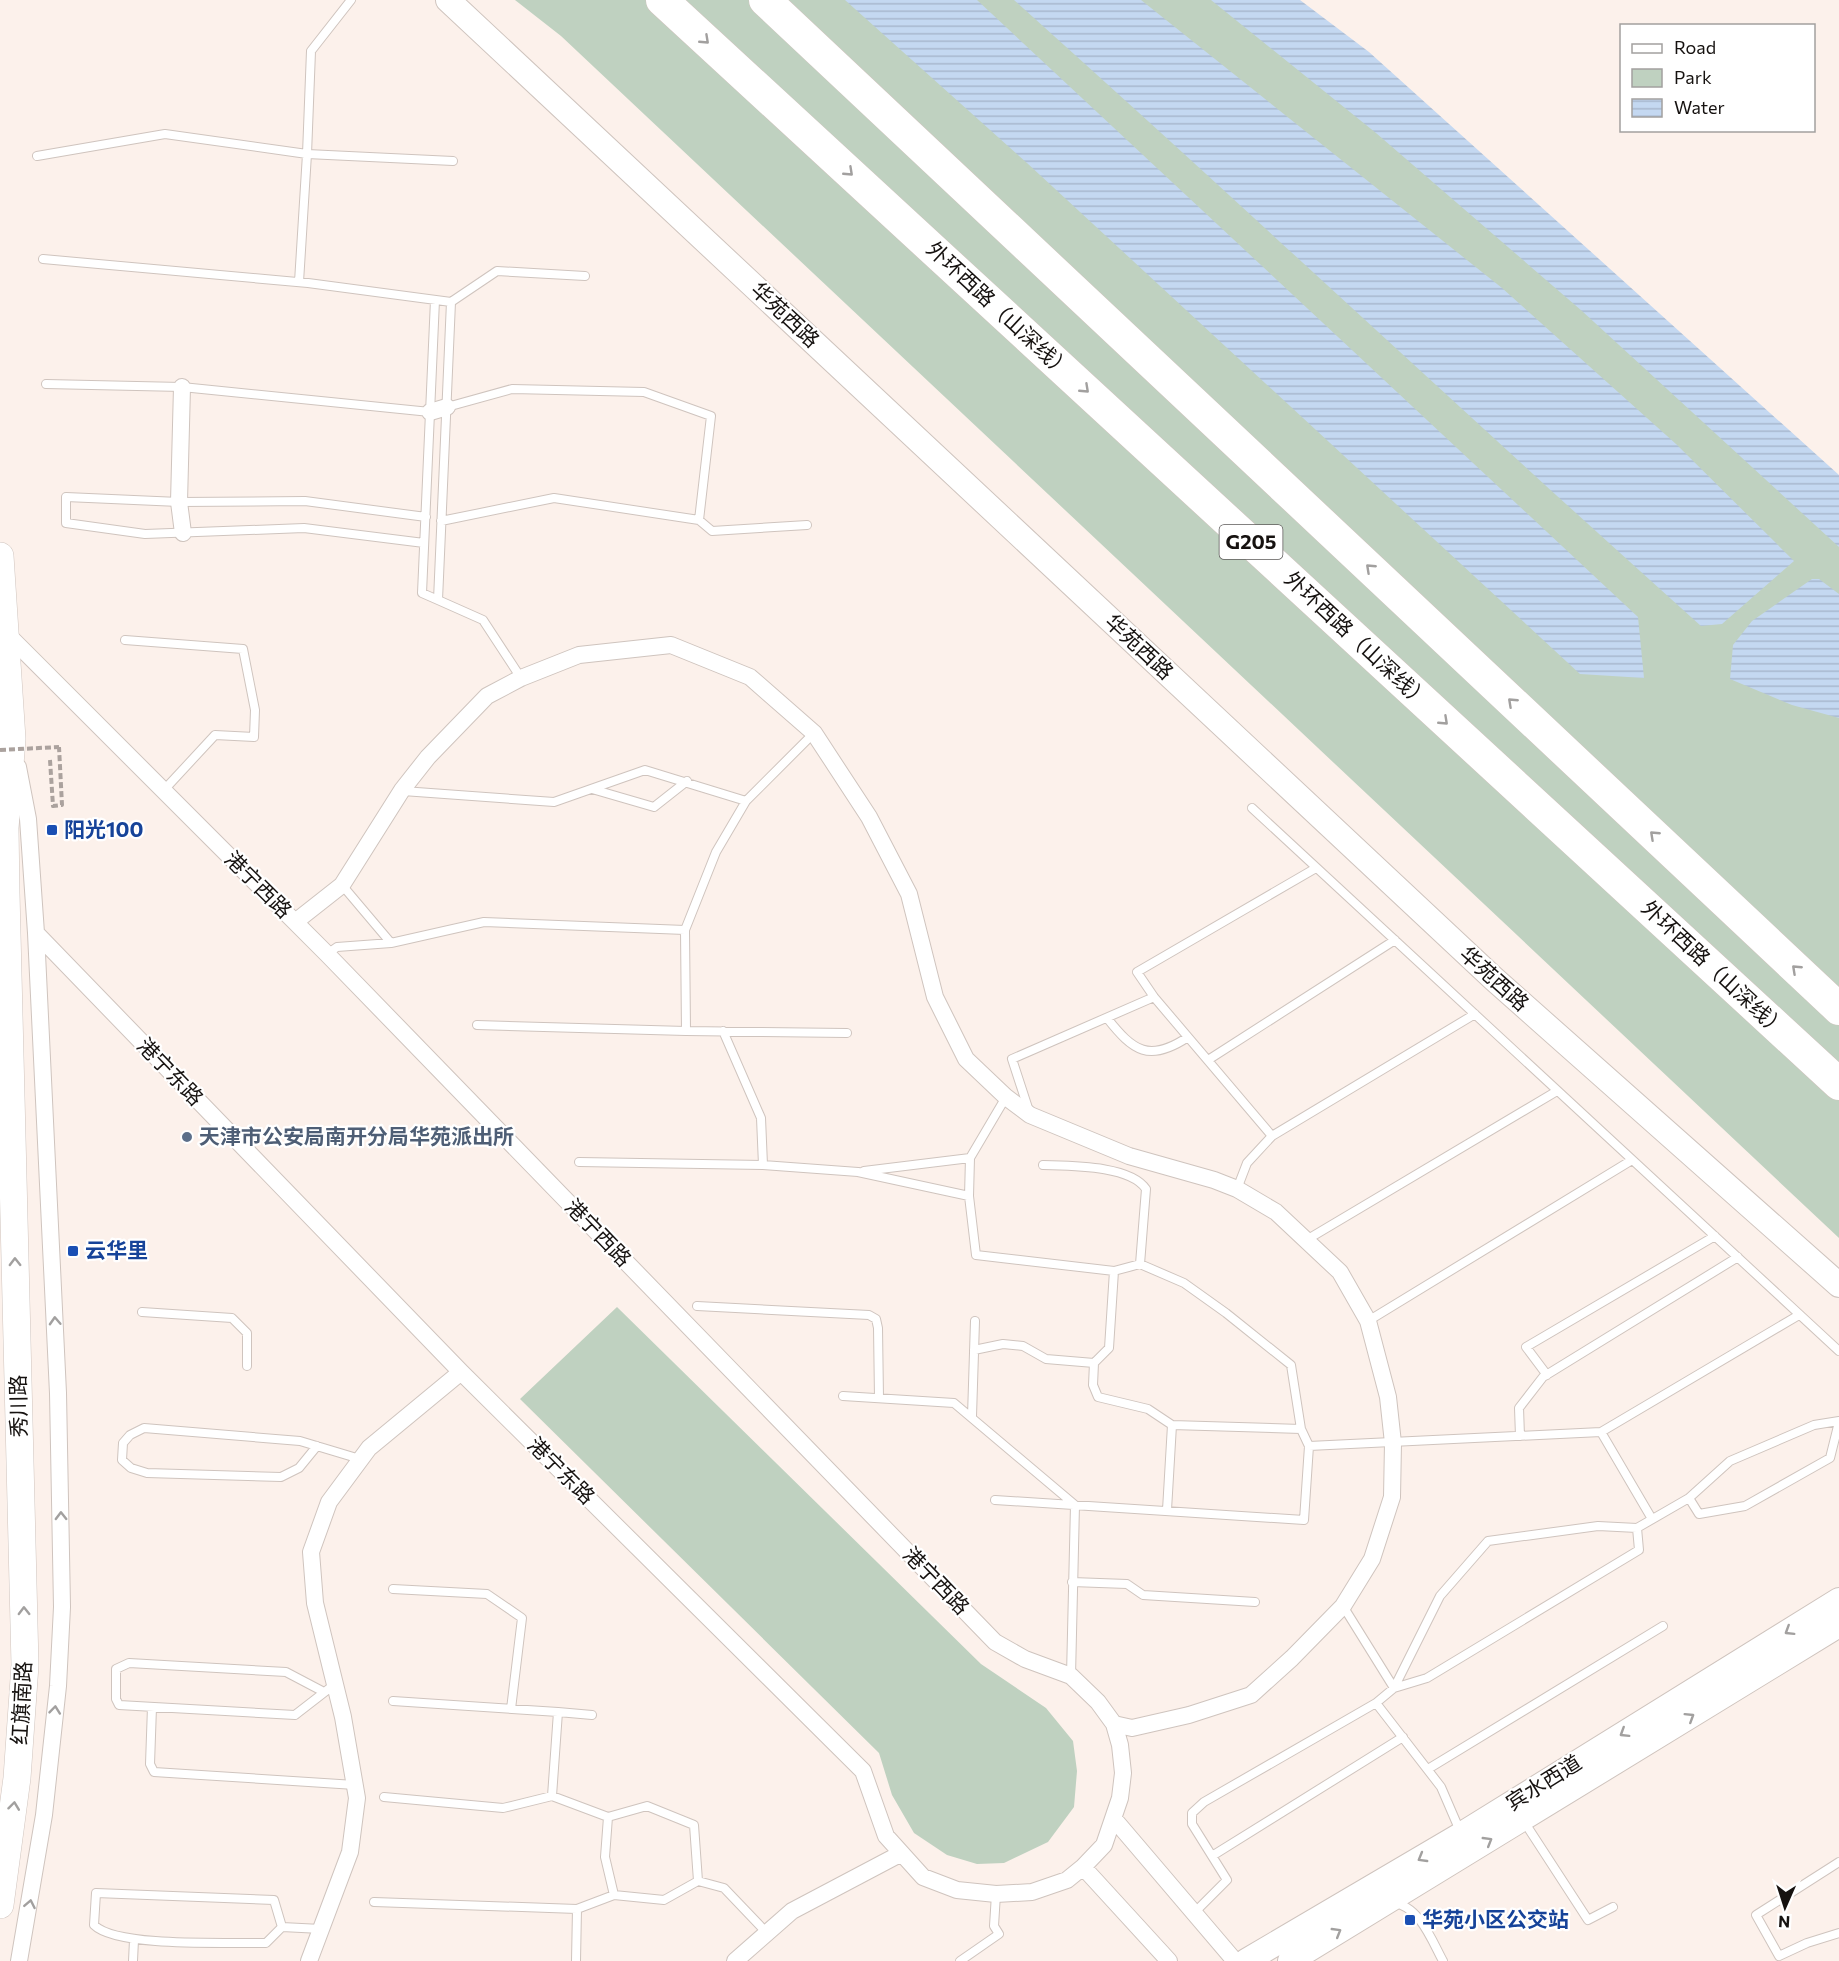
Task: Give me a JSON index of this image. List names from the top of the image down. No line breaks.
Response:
{"streets":{"highway":["外环西路（山深线）","G205"],"main road":["秀川路","红旗南路"],"street":["华苑西路","港宁西路","港宁东路","宾水西道"]},"crossings":[["港宁西路","港宁东路"],["港宁西路","秀川路"],["秀川路","红旗南路"]],"one_way":["秀川路","红旗南路"],"places":{"transit":["阳光100","云华里","华苑小区公交站"],"other":["天津市公安局南开分局华苑派出所"]},"legend":["Road","Park","Water"],"north":"bottom"}
